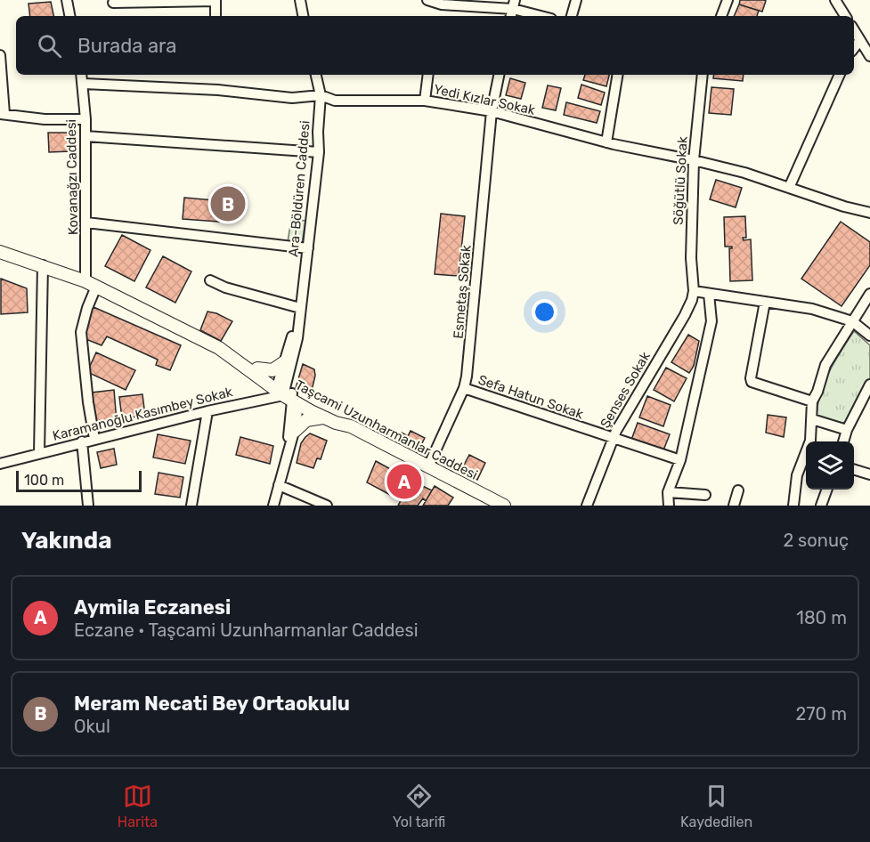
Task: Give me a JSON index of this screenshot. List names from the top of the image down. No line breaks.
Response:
{"streets":{"main road":["Taşcami Uzunharmanlar Caddesi"],"street":["Yedi Kızlar Sokak","Kovanağzı Caddesi","Söğütlü Sokak","Ara-Böldüren Caddesi","Esmetaş Sokak","Şenses Sokak","Sefa Hatun Sokak","Karamanoğlu Kasımbey Sokak"]},"crossings":[["Yedi Kızlar Sokak","Kovanağzı Caddesi"],["Yedi Kızlar Sokak","Söğütlü Sokak"],["Yedi Kızlar Sokak","Ara-Böldüren Caddesi"],["Yedi Kızlar Sokak","Esmetaş Sokak"],["Kovanağzı Caddesi","Taşcami Uzunharmanlar Caddesi"],["Söğütlü Sokak","Şenses Sokak"],["Ara-Böldüren Caddesi","Karamanoğlu Kasımbey Sokak"],["Ara-Böldüren Caddesi","Taşcami Uzunharmanlar Caddesi"],["Esmetaş Sokak","Sefa Hatun Sokak"],["Esmetaş Sokak","Taşcami Uzunharmanlar Caddesi"],["Şenses Sokak","Sefa Hatun Sokak"],["Karamanoğlu Kasımbey Sokak","Taşcami Uzunharmanlar Caddesi"]],"scale_bar":"100 m","page":{"search":"Burada ara","pins":["B","A"],"scale":"100 m","heading":["Yakında","2 sonuç"],"list":[{"mark":"A","name":"Aymila Eczanesi","note":"Eczane · Taşcami Uzunharmanlar Caddesi","value":"180 m"},{"mark":"B","name":"Meram Necati Bey Ortaokulu","note":"Okul","value":"270 m"}],"nav":["Harita","Yol tarifi","Kaydedilen"]}}
